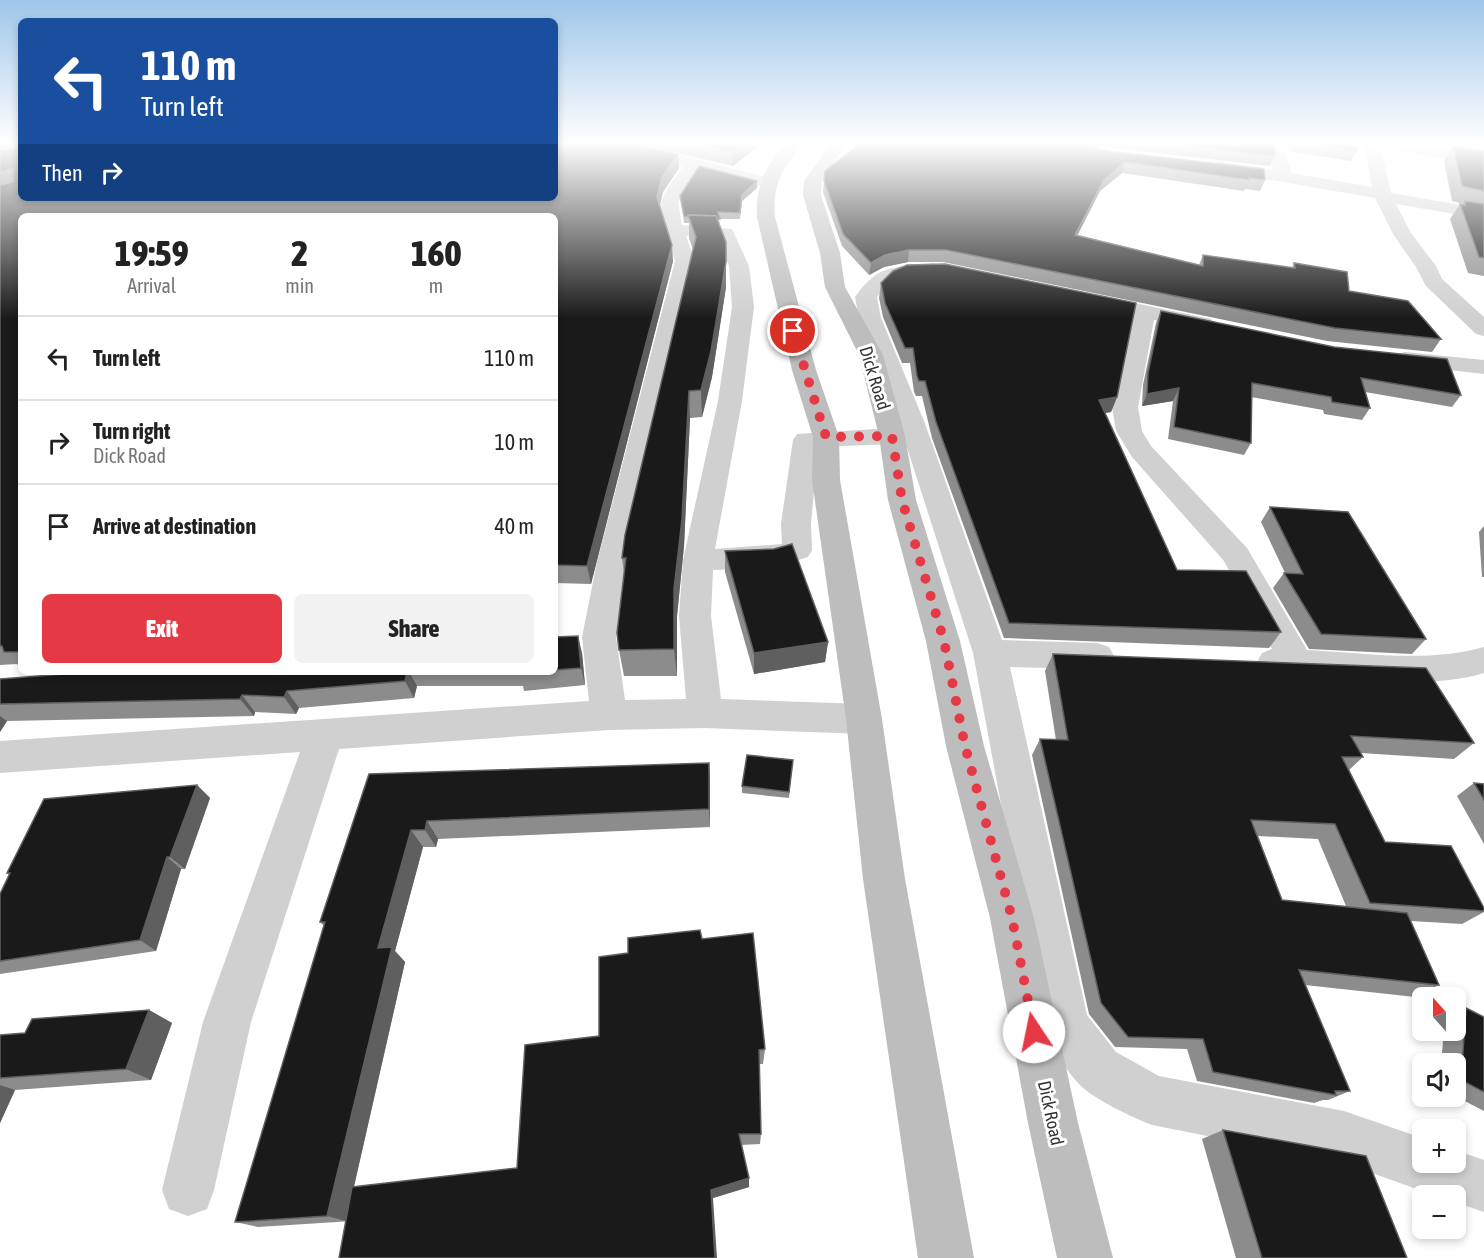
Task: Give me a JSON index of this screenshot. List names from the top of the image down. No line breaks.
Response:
{"streets":{"main road":["Dick Road"]},"north":"top","page":{"turn":["110 m","Turn left"],"then":"Then","eta":["19:59","Arrival","2","min","160","m"],"list":[{"name":"Turn left","value":"110 m"},{"name":"Turn right","note":"Dick Road","value":"10 m"},{"name":"Arrive at destination","value":"40 m"}],"buttons":["Exit","Share"],"map_buttons":["+","−"]}}
